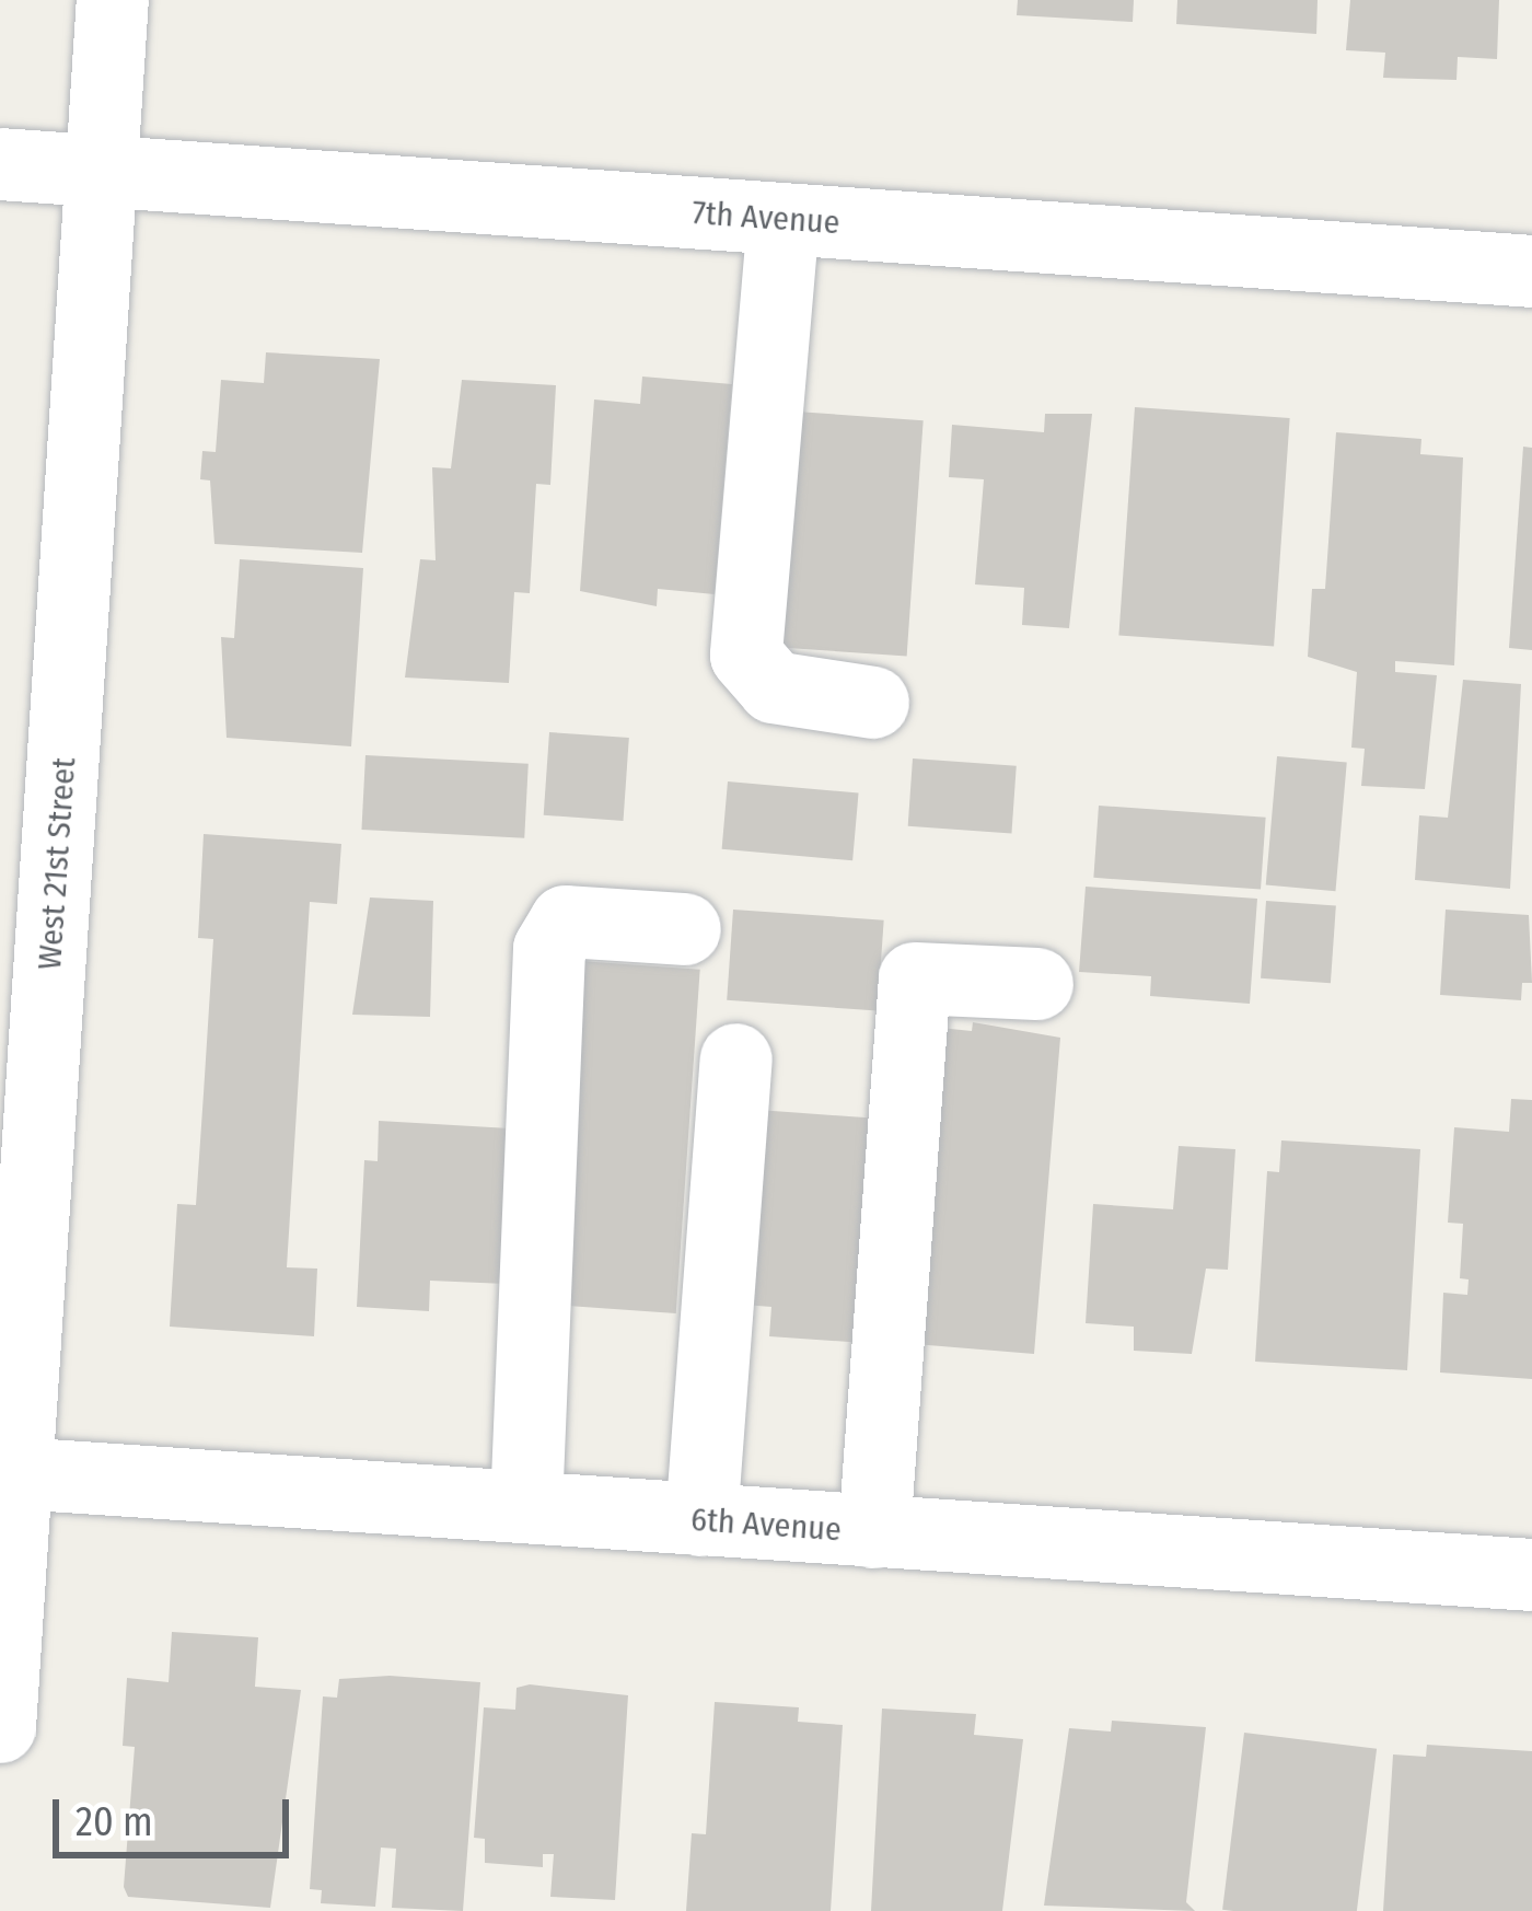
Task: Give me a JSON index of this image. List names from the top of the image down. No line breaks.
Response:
{"streets":{"street":["7th Avenue","West 21st Street","6th Avenue"]},"crossings":[["7th Avenue","West 21st Street"],["West 21st Street","6th Avenue"]],"scale_bar":"20 m"}
